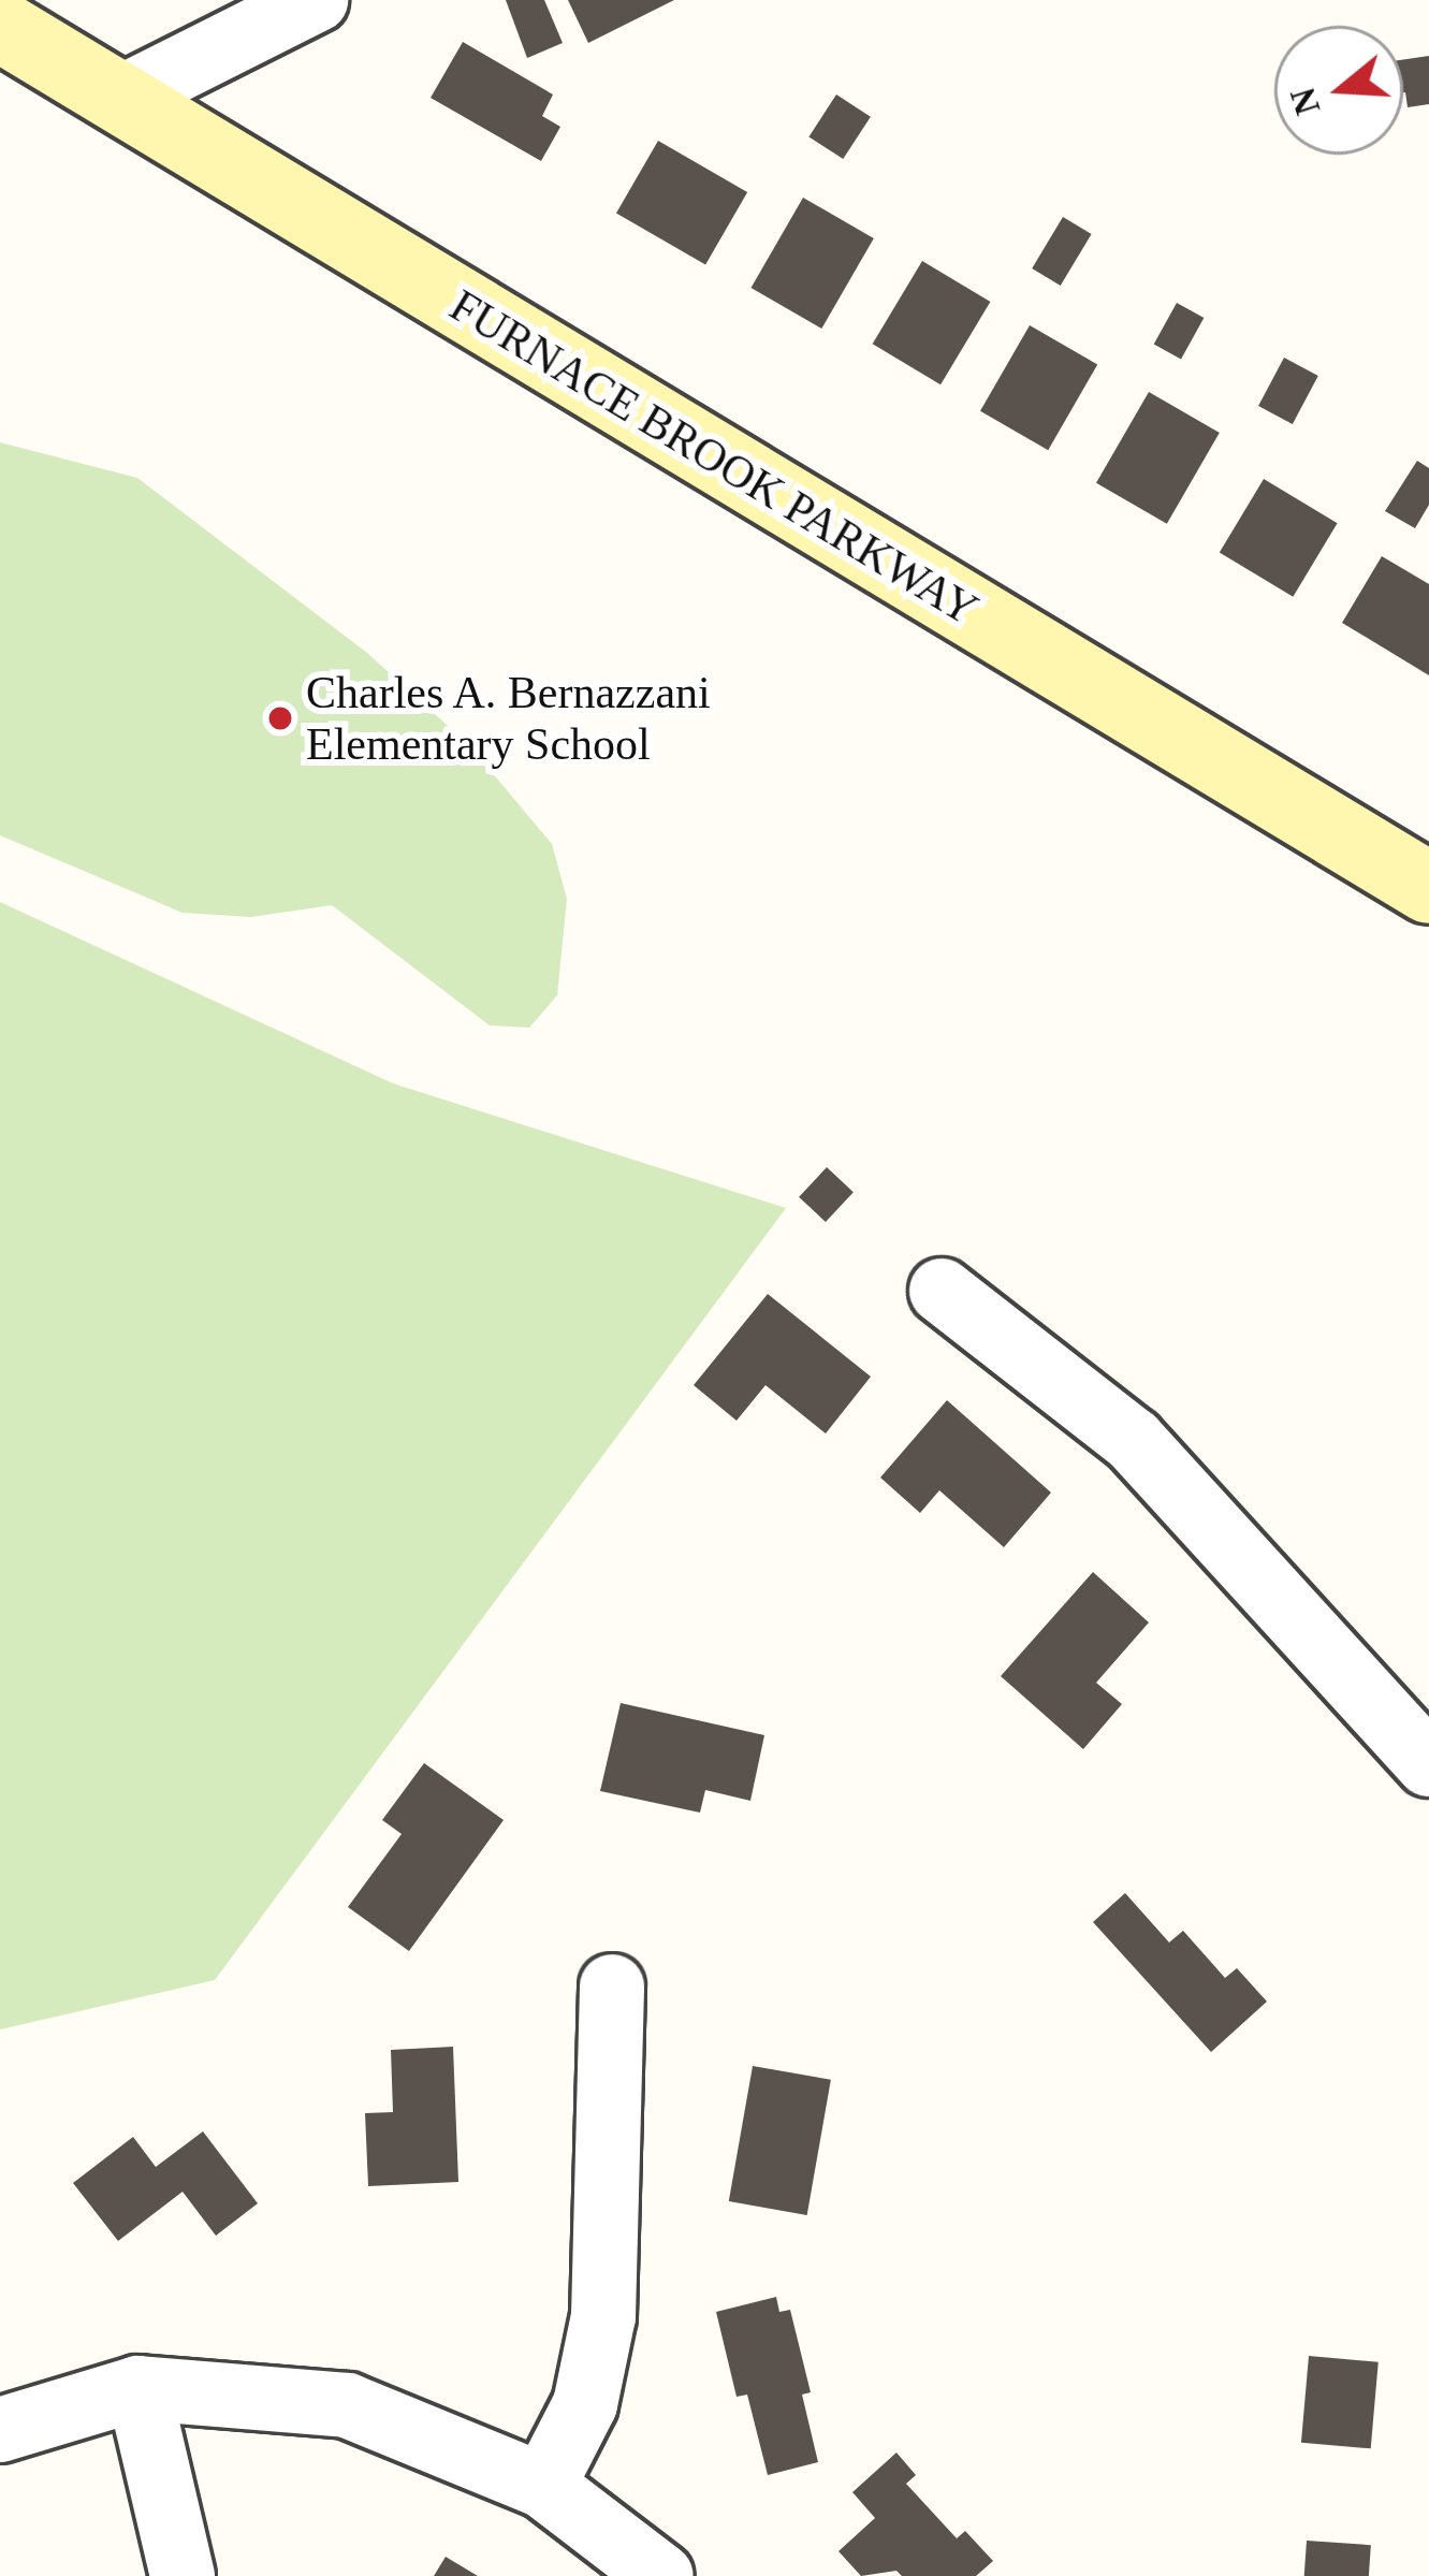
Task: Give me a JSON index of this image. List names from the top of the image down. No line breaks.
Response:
{"streets":{"main road":["FURNACE BROOK PARKWAY"]},"places":["Charles A. Bernazzani Elementary School"],"north":"left"}
